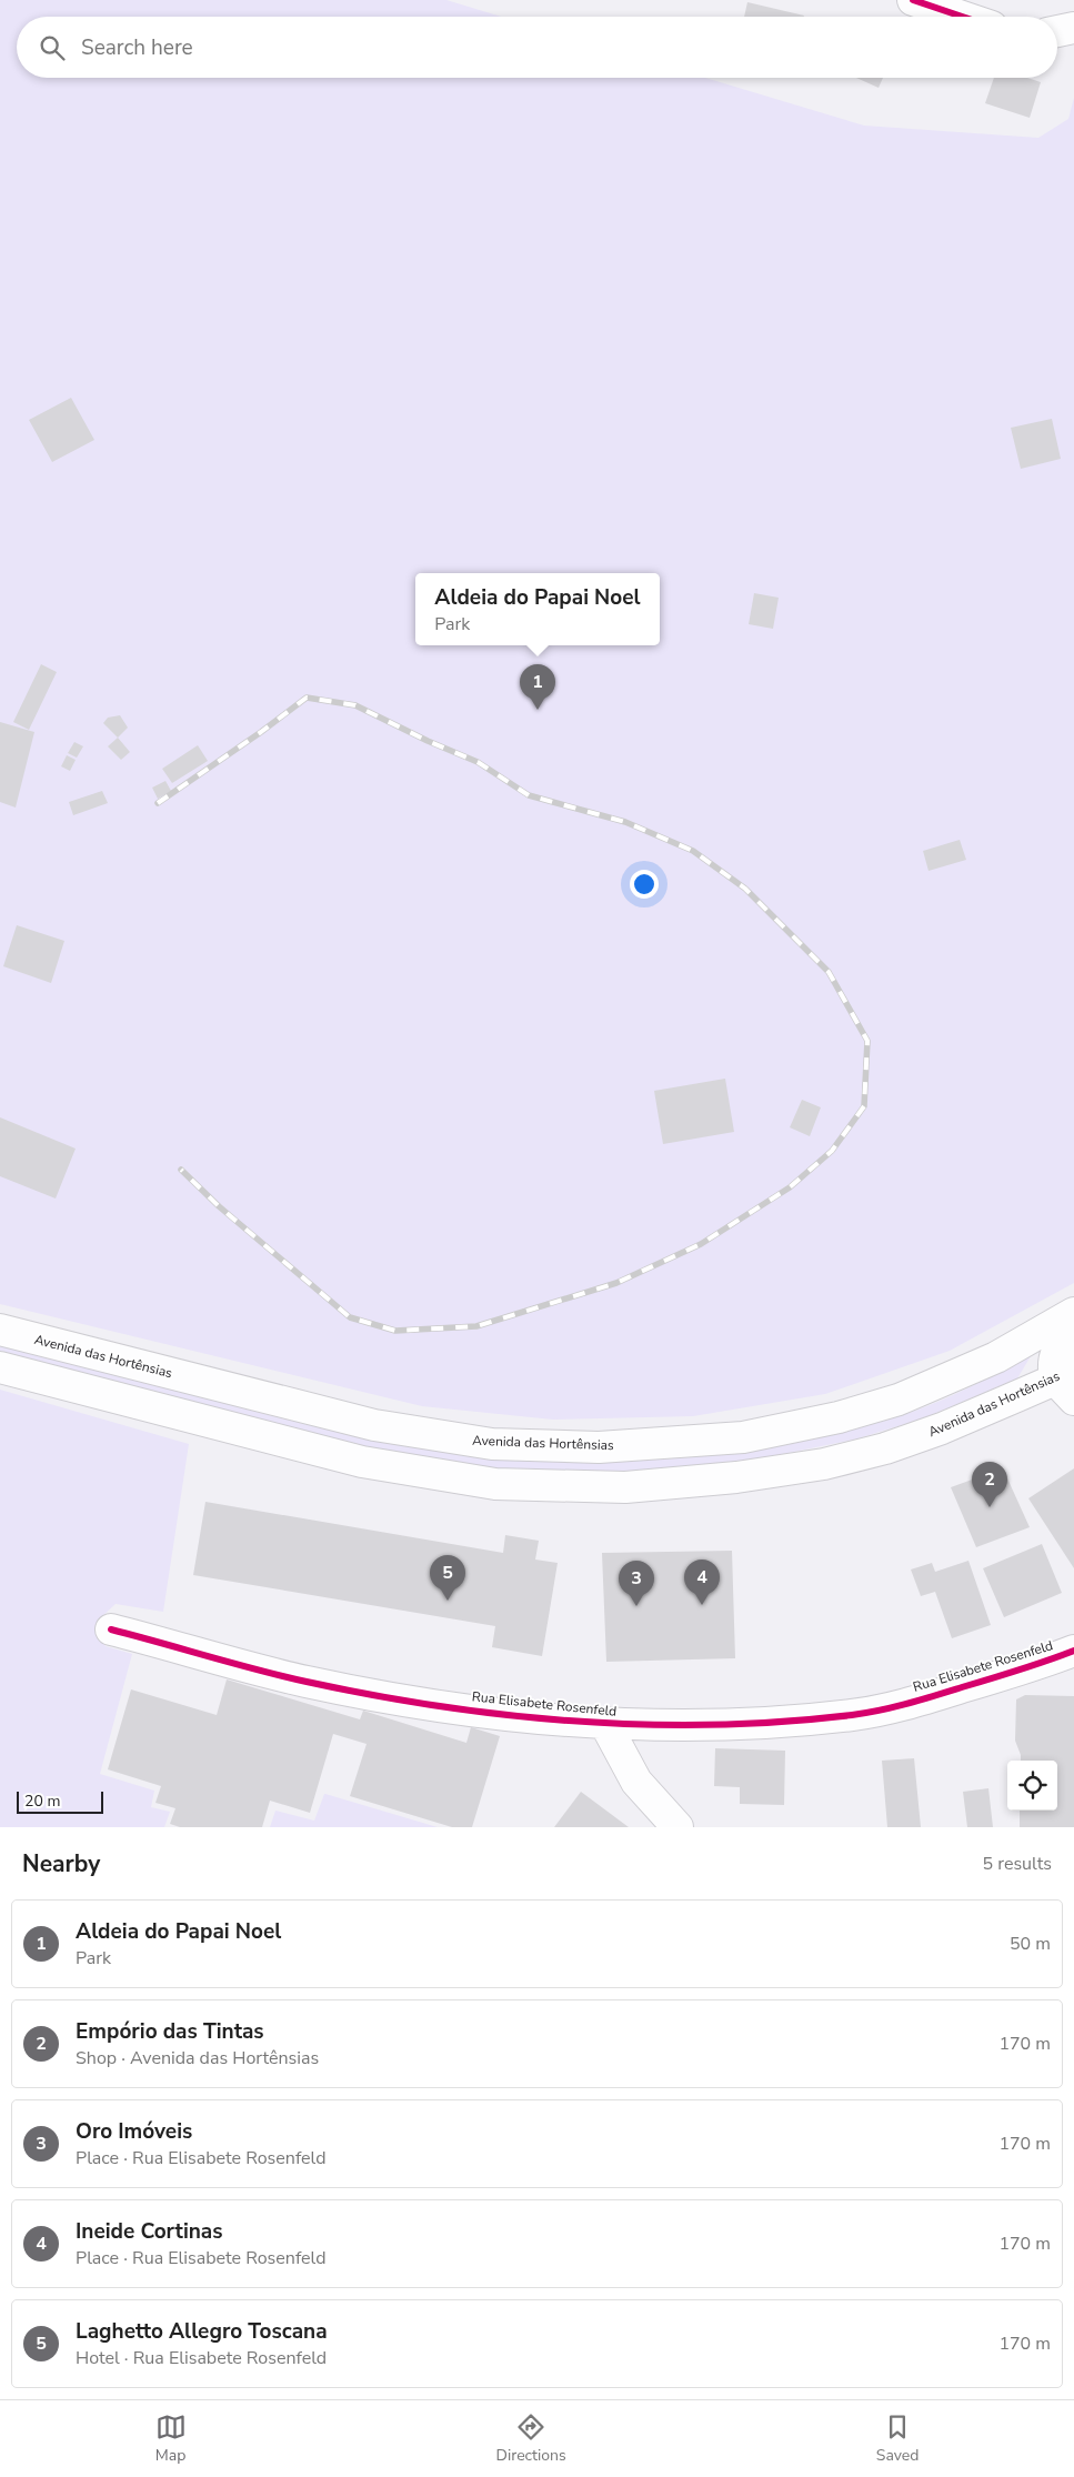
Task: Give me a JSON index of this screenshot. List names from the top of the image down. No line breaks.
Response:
{"streets":{"main road":["Avenida das Hortênsias","Rua Elisabete Rosenfeld"]},"scale_bar":"20 m","page":{"search":"Search here","popup":["Aldeia do Papai Noel","Park"],"pins":["1","2","5","4","3"],"scale":"20 m","heading":["Nearby","5 results"],"list":[{"mark":"1","name":"Aldeia do Papai Noel","note":"Park","value":"50 m"},{"mark":"2","name":"Empório das Tintas","note":"Shop · Avenida das Hortênsias","value":"170 m"},{"mark":"3","name":"Oro Imóveis","note":"Place · Rua Elisabete Rosenfeld","value":"170 m"},{"mark":"4","name":"Ineide Cortinas","note":"Place · Rua Elisabete Rosenfeld","value":"170 m"},{"mark":"5","name":"Laghetto Allegro Toscana","note":"Hotel · Rua Elisabete Rosenfeld","value":"170 m"}],"nav":["Map","Directions","Saved"]}}
